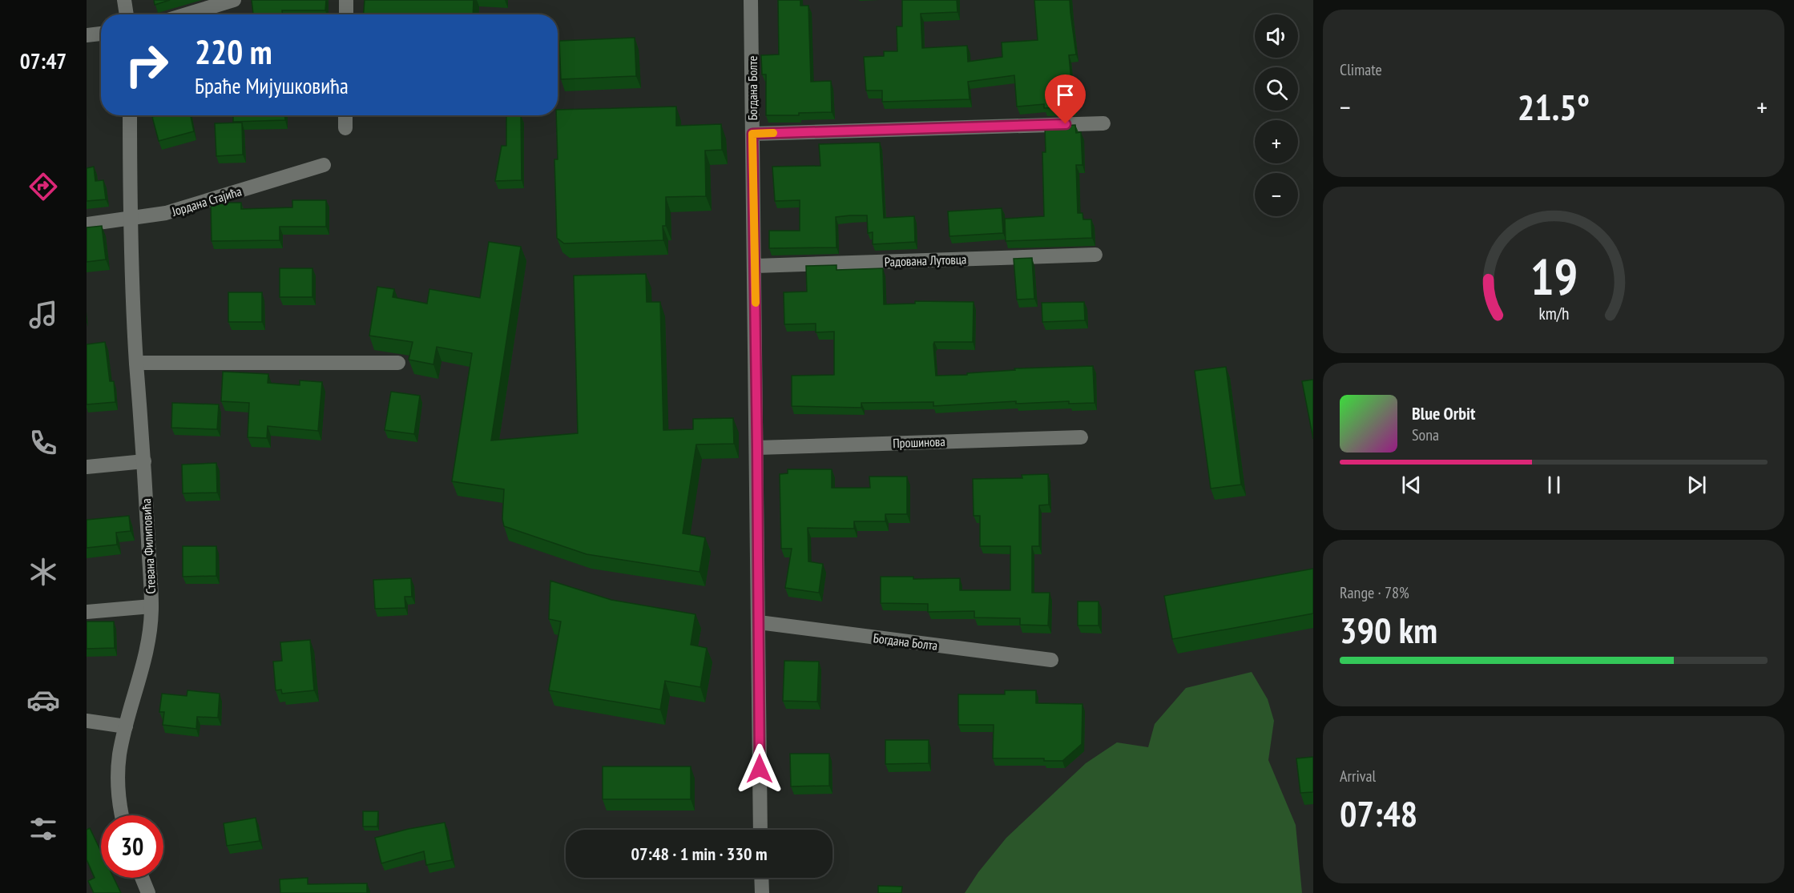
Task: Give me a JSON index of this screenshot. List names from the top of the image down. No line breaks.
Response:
{"streets":{"street":["Богдана Болте","Јордана Стајића","Радована Лутовца","Прошинова","Стевана Филиповића","Богдана Болта"]},"crossings":[["Богдана Болте","Радована Лутовца"],["Богдана Болте","Прошинова"],["Богдана Болте","Богдана Болта"],["Јордана Стајића","Стевана Филиповића"]],"page":{"tabs":"07:47","tile":["Climate",["Range · 78%","390 km"],["Arrival","07:48"]],"map_buttons":["+","−"],"turn":["220 m","Браће Мијушковића"],"heat":["−","21.5°","+"],"song":["Blue Orbit","Sona"],"limit":"30","trip":"07:48 · 1 min · 330 m","gauge":["19","km/h"]}}
